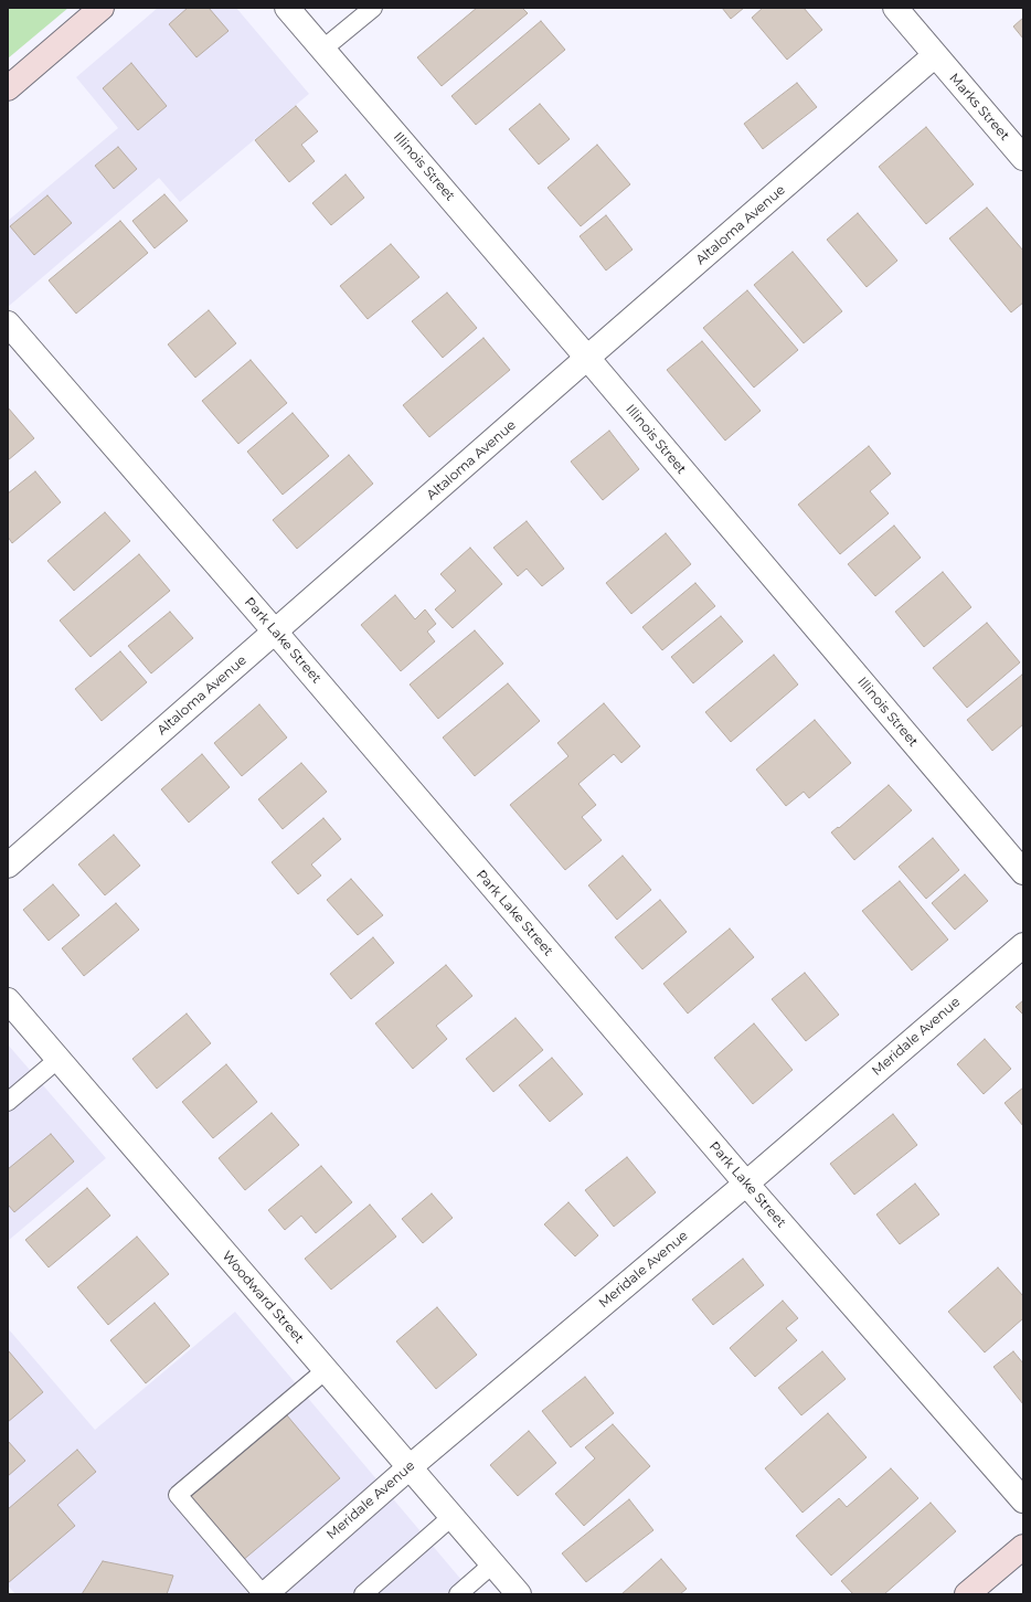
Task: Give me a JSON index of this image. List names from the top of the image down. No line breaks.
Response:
{"streets":{"street":["Marks Street","Illinois Street","Altaloma Avenue","Park Lake Street","Meridale Avenue","Woodward Street"]},"crossings":[["Marks Street","Altaloma Avenue"],["Illinois Street","Altaloma Avenue"],["Altaloma Avenue","Park Lake Street"],["Park Lake Street","Meridale Avenue"],["Meridale Avenue","Woodward Street"]]}
